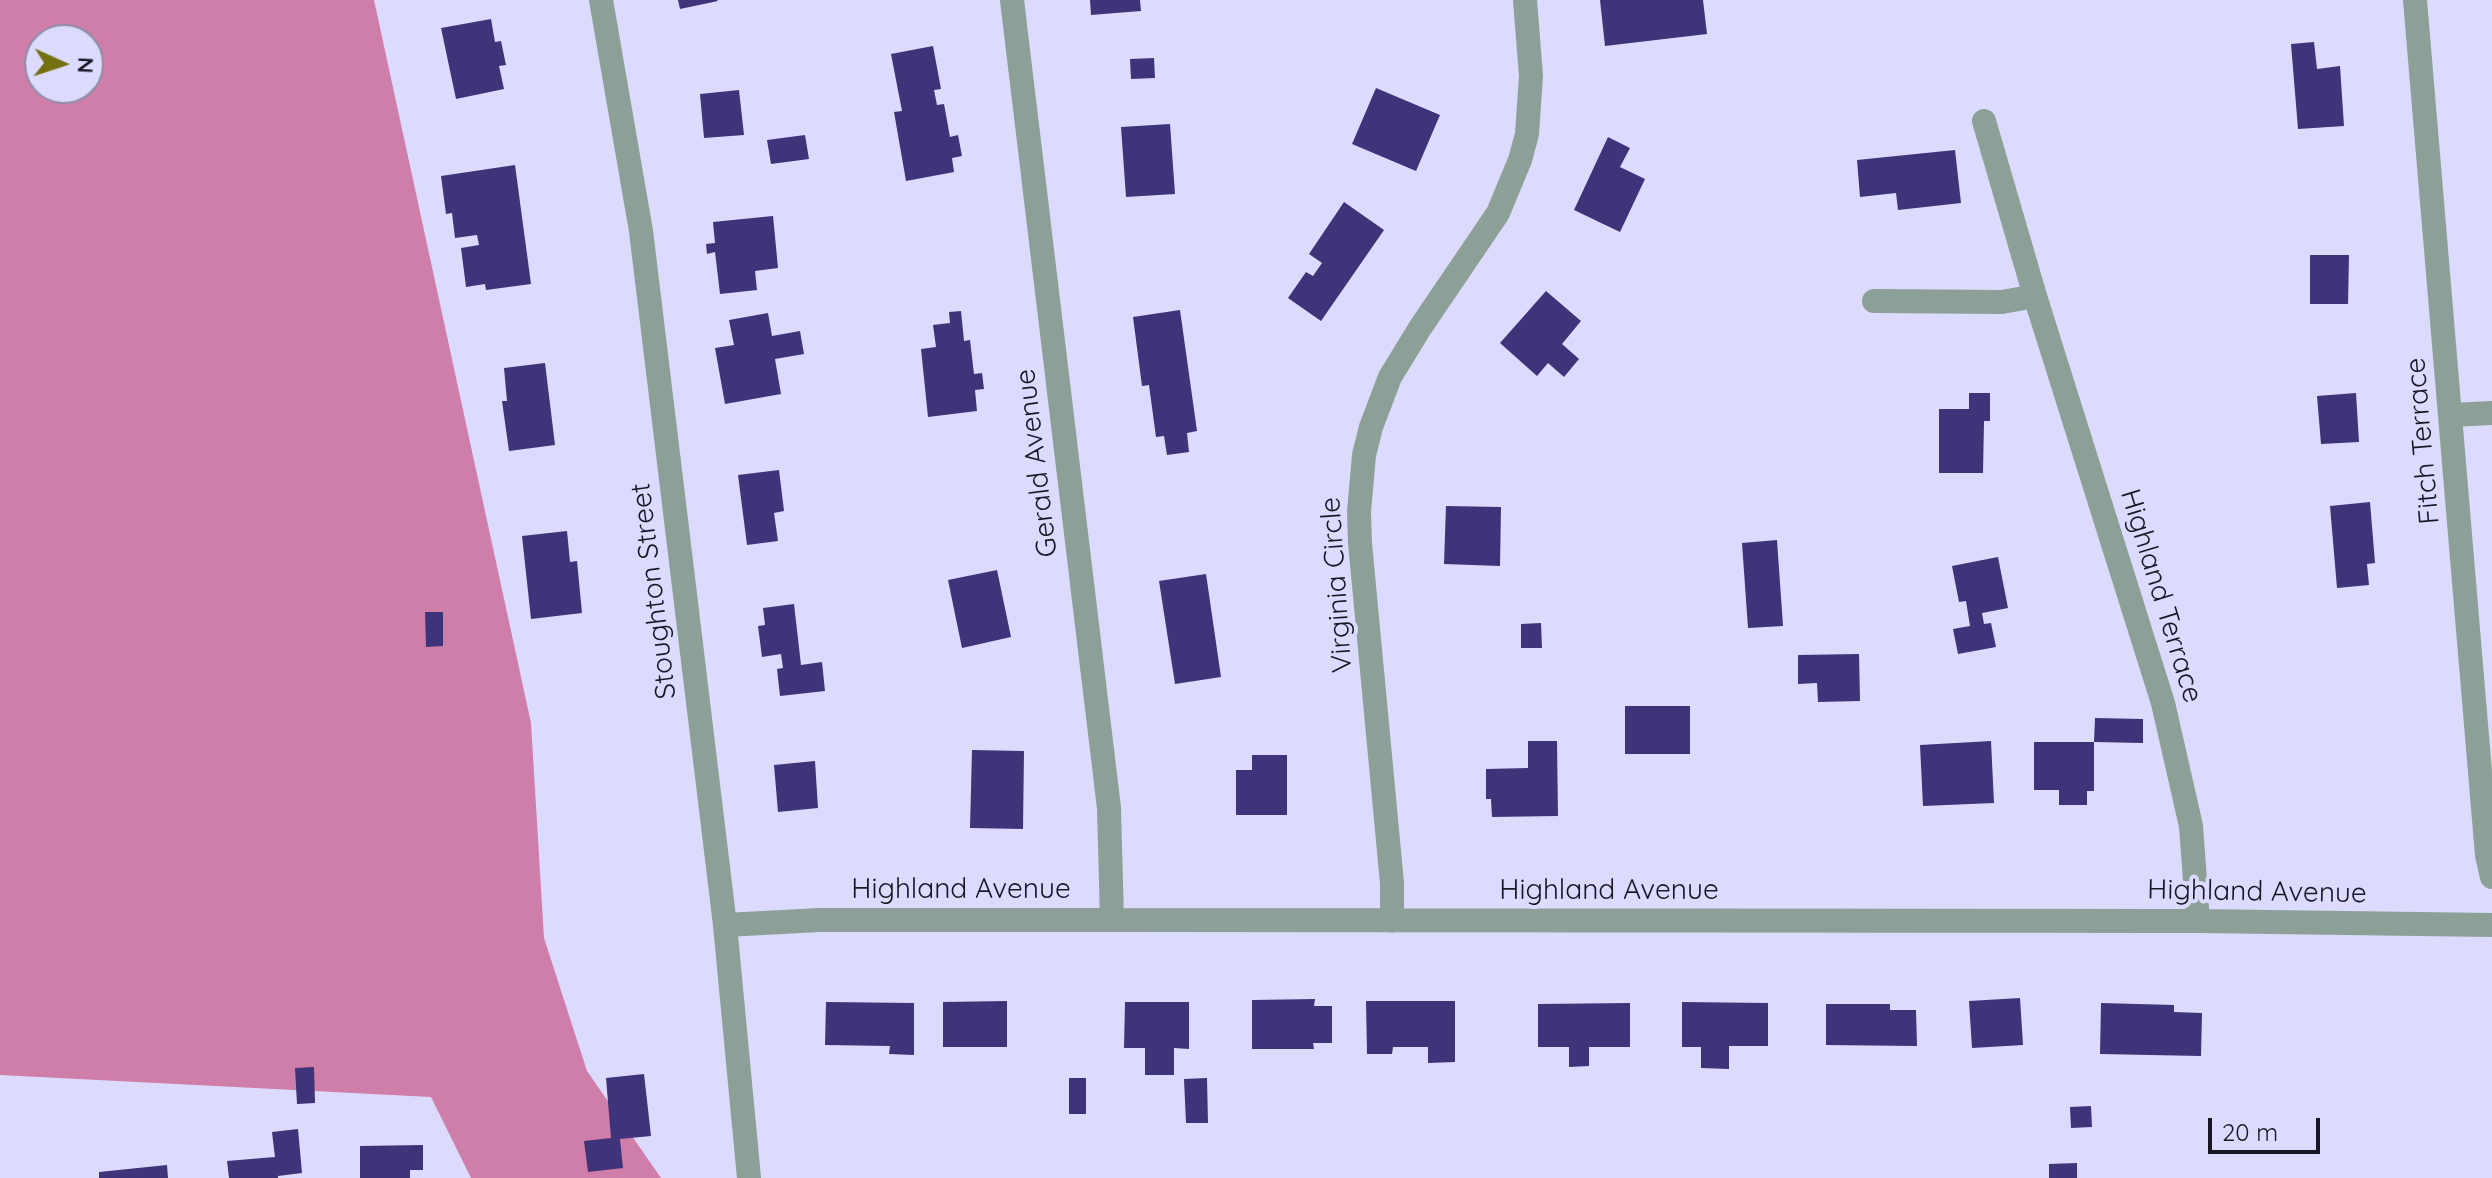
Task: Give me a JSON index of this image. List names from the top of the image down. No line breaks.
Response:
{"streets":{"street":["Fitch Terrace","Gerald Avenue","Virginia Circle","Stoughton Street","Highland Terrace","Highland Avenue"]},"crossings":[["Gerald Avenue","Highland Avenue"],["Virginia Circle","Highland Avenue"],["Stoughton Street","Highland Avenue"],["Highland Terrace","Highland Avenue"]],"scale_bar":"20 m","north":"right"}
